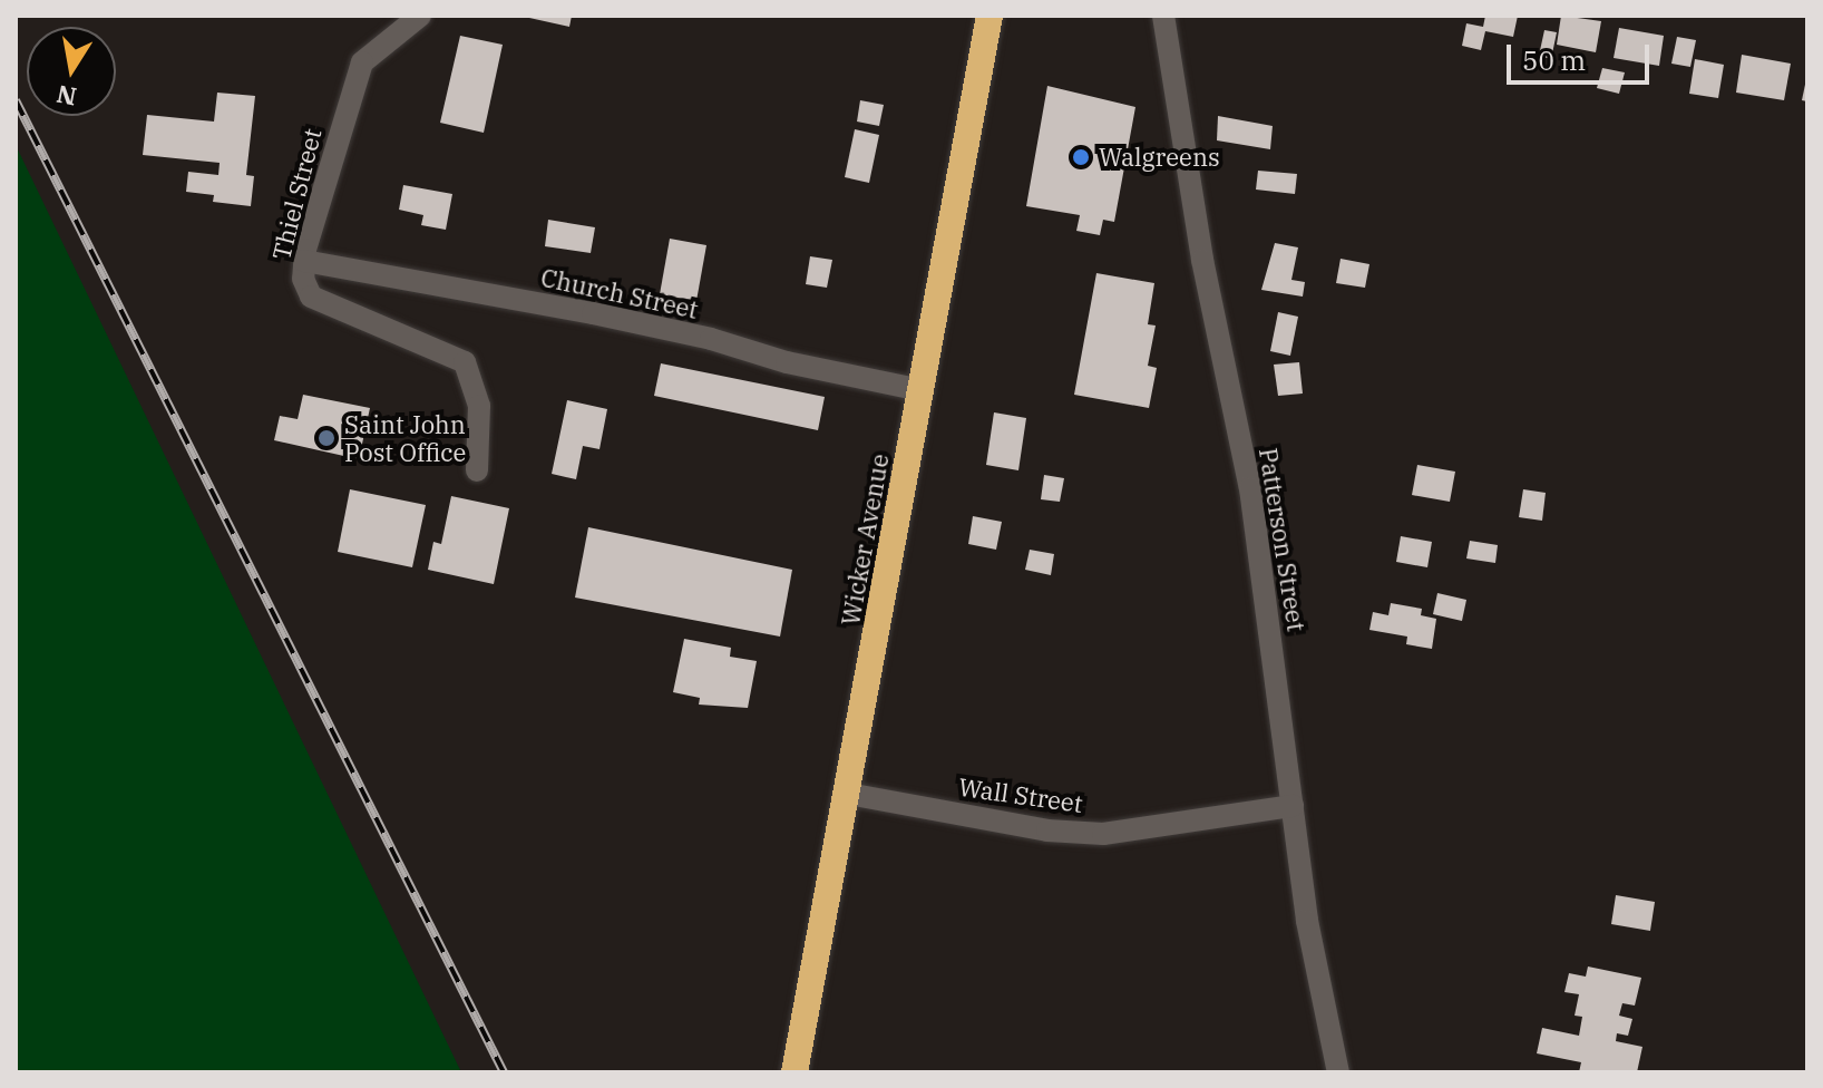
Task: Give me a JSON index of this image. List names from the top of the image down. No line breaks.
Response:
{"streets":{"highway":["Wicker Avenue"],"street":["Thiel Street","Church Street","Patterson Street","Wall Street"]},"crossings":[["Thiel Street","Church Street"],["Church Street","Wicker Avenue"],["Wicker Avenue","Wall Street"],["Patterson Street","Wall Street"]],"places":["Walgreens","Saint John Post Office"],"scale_bar":"50 m","north":"bottom"}
